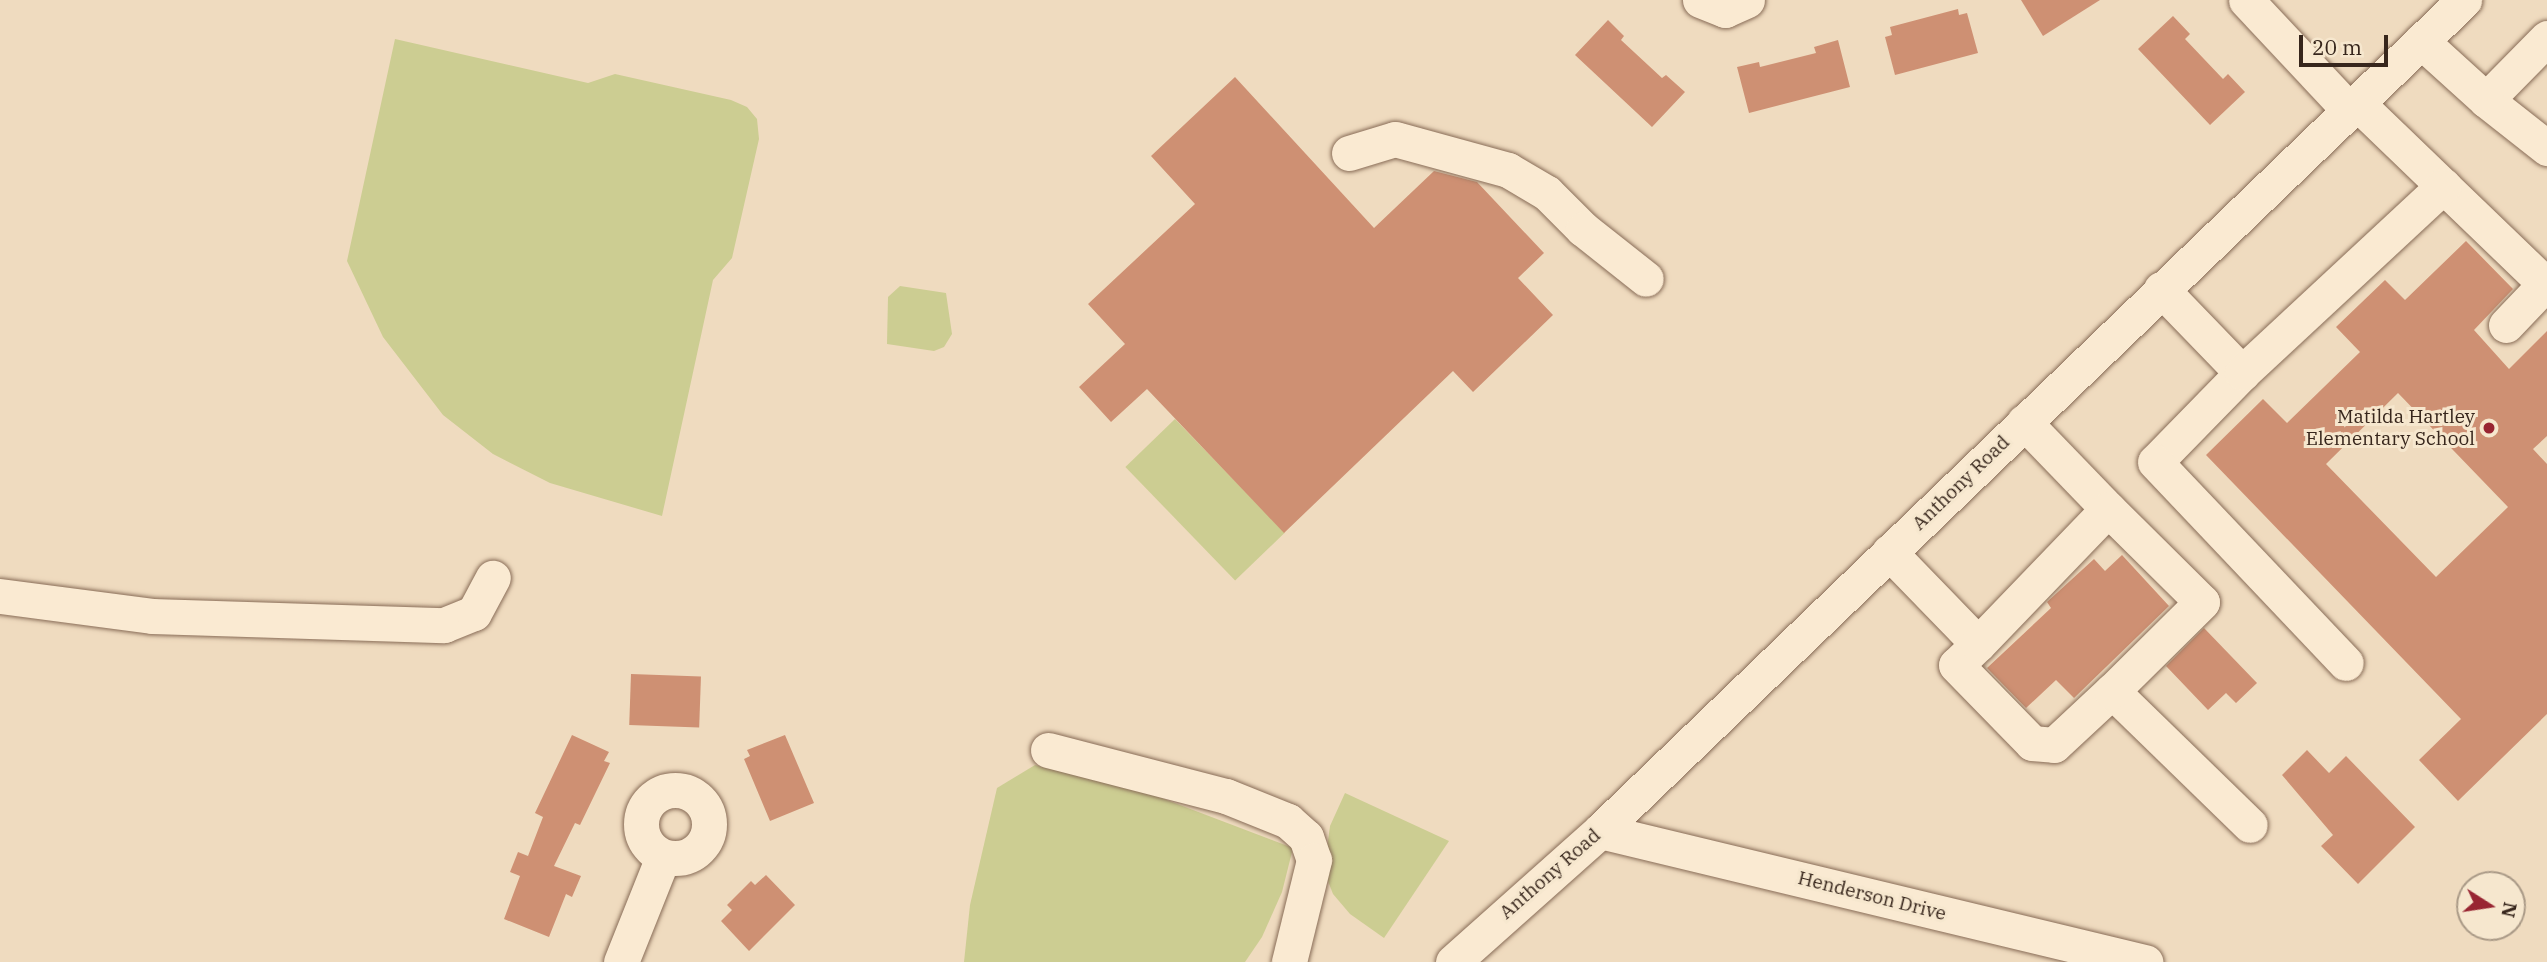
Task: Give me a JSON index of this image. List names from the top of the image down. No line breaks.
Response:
{"streets":{"street":["Anthony Road","Henderson Drive"]},"crossings":[["Anthony Road","Henderson Drive"]],"places":["Matilda Hartley Elementary School"],"scale_bar":"20 m","north":"right"}
